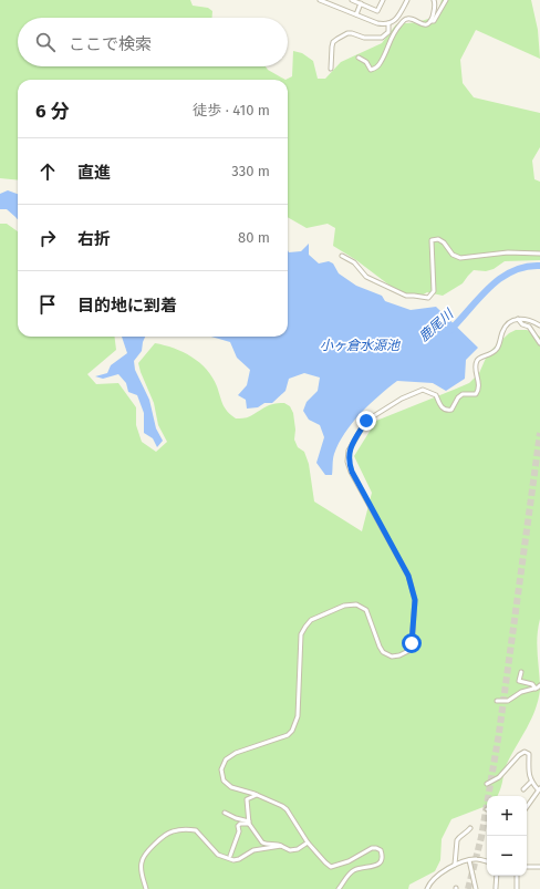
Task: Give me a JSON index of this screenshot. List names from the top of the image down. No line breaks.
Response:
{"water":["鹿尾川","小ヶ倉水源池"],"page":{"search":"ここで検索","heading":["6 分","徒歩 · 410 m"],"list":[["直進","330 m"],["右折","80 m"],"目的地に到着"],"map_buttons":["+","−"]}}
